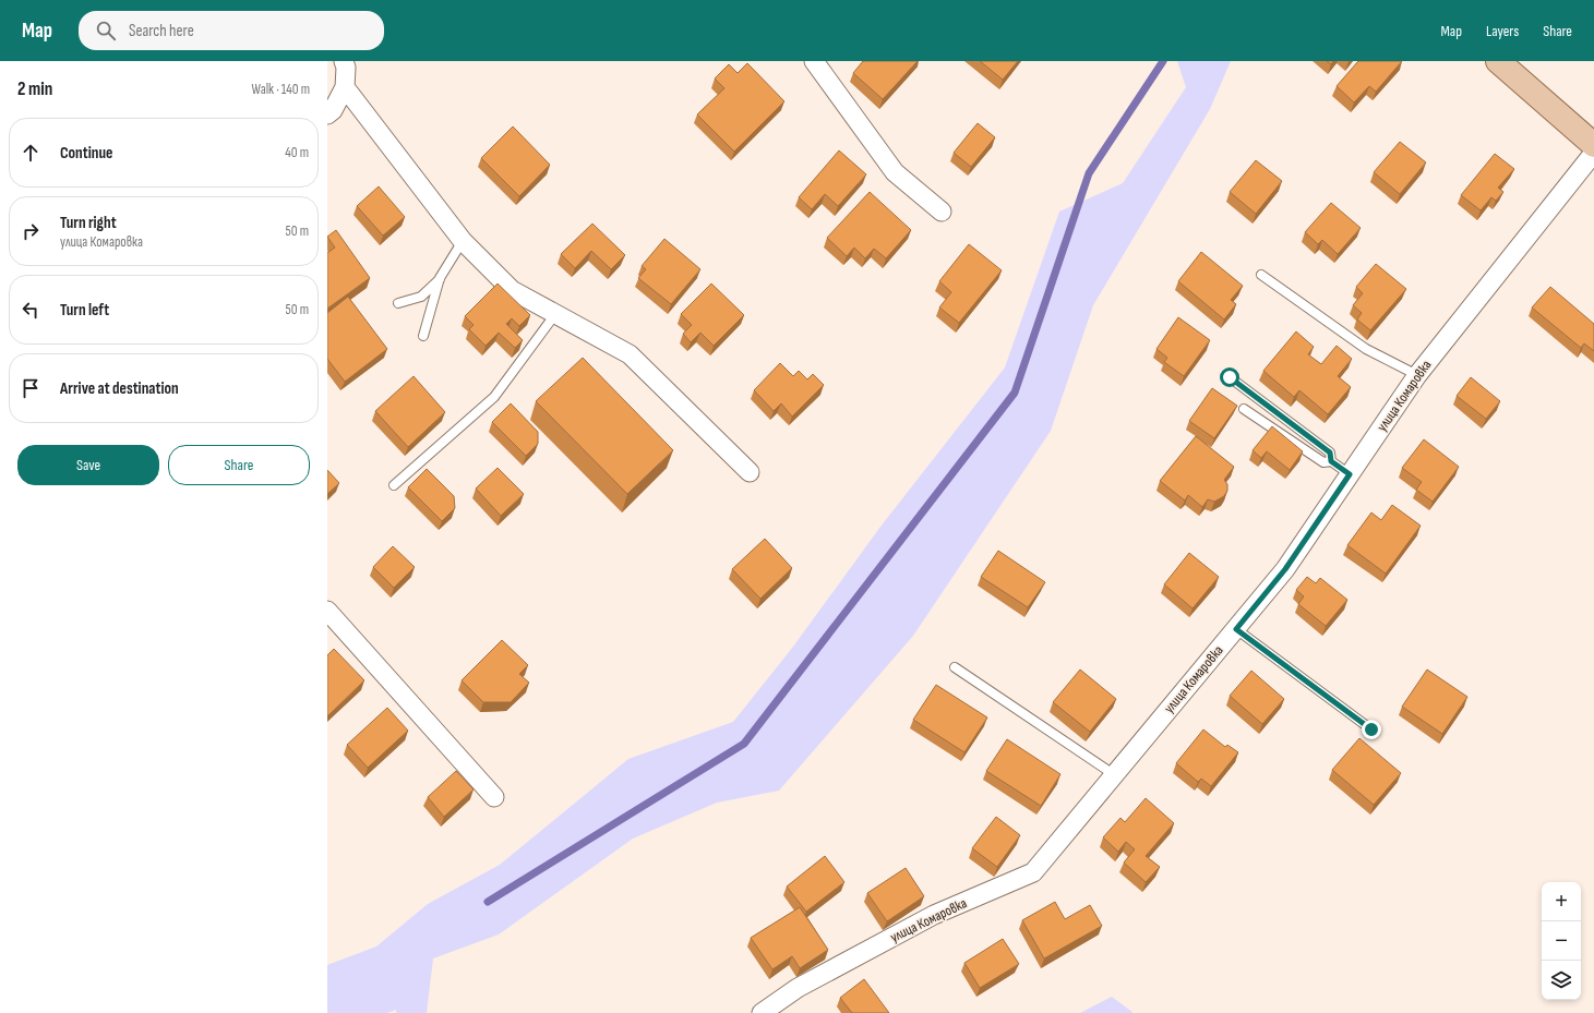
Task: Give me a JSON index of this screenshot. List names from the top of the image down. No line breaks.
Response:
{"streets":{"street":["улица Комаровка"]},"page":{"header":"Map","search":"Search here","nav":["Map","Layers","Share"],"heading":["2 min","Walk · 140 m"],"list":[["Continue","40 m"],["Turn right","улица Комаровка","50 m"],["Turn left","50 m"],"Arrive at destination"],"buttons":["Save","Share"],"map_buttons":["+","−"]}}
